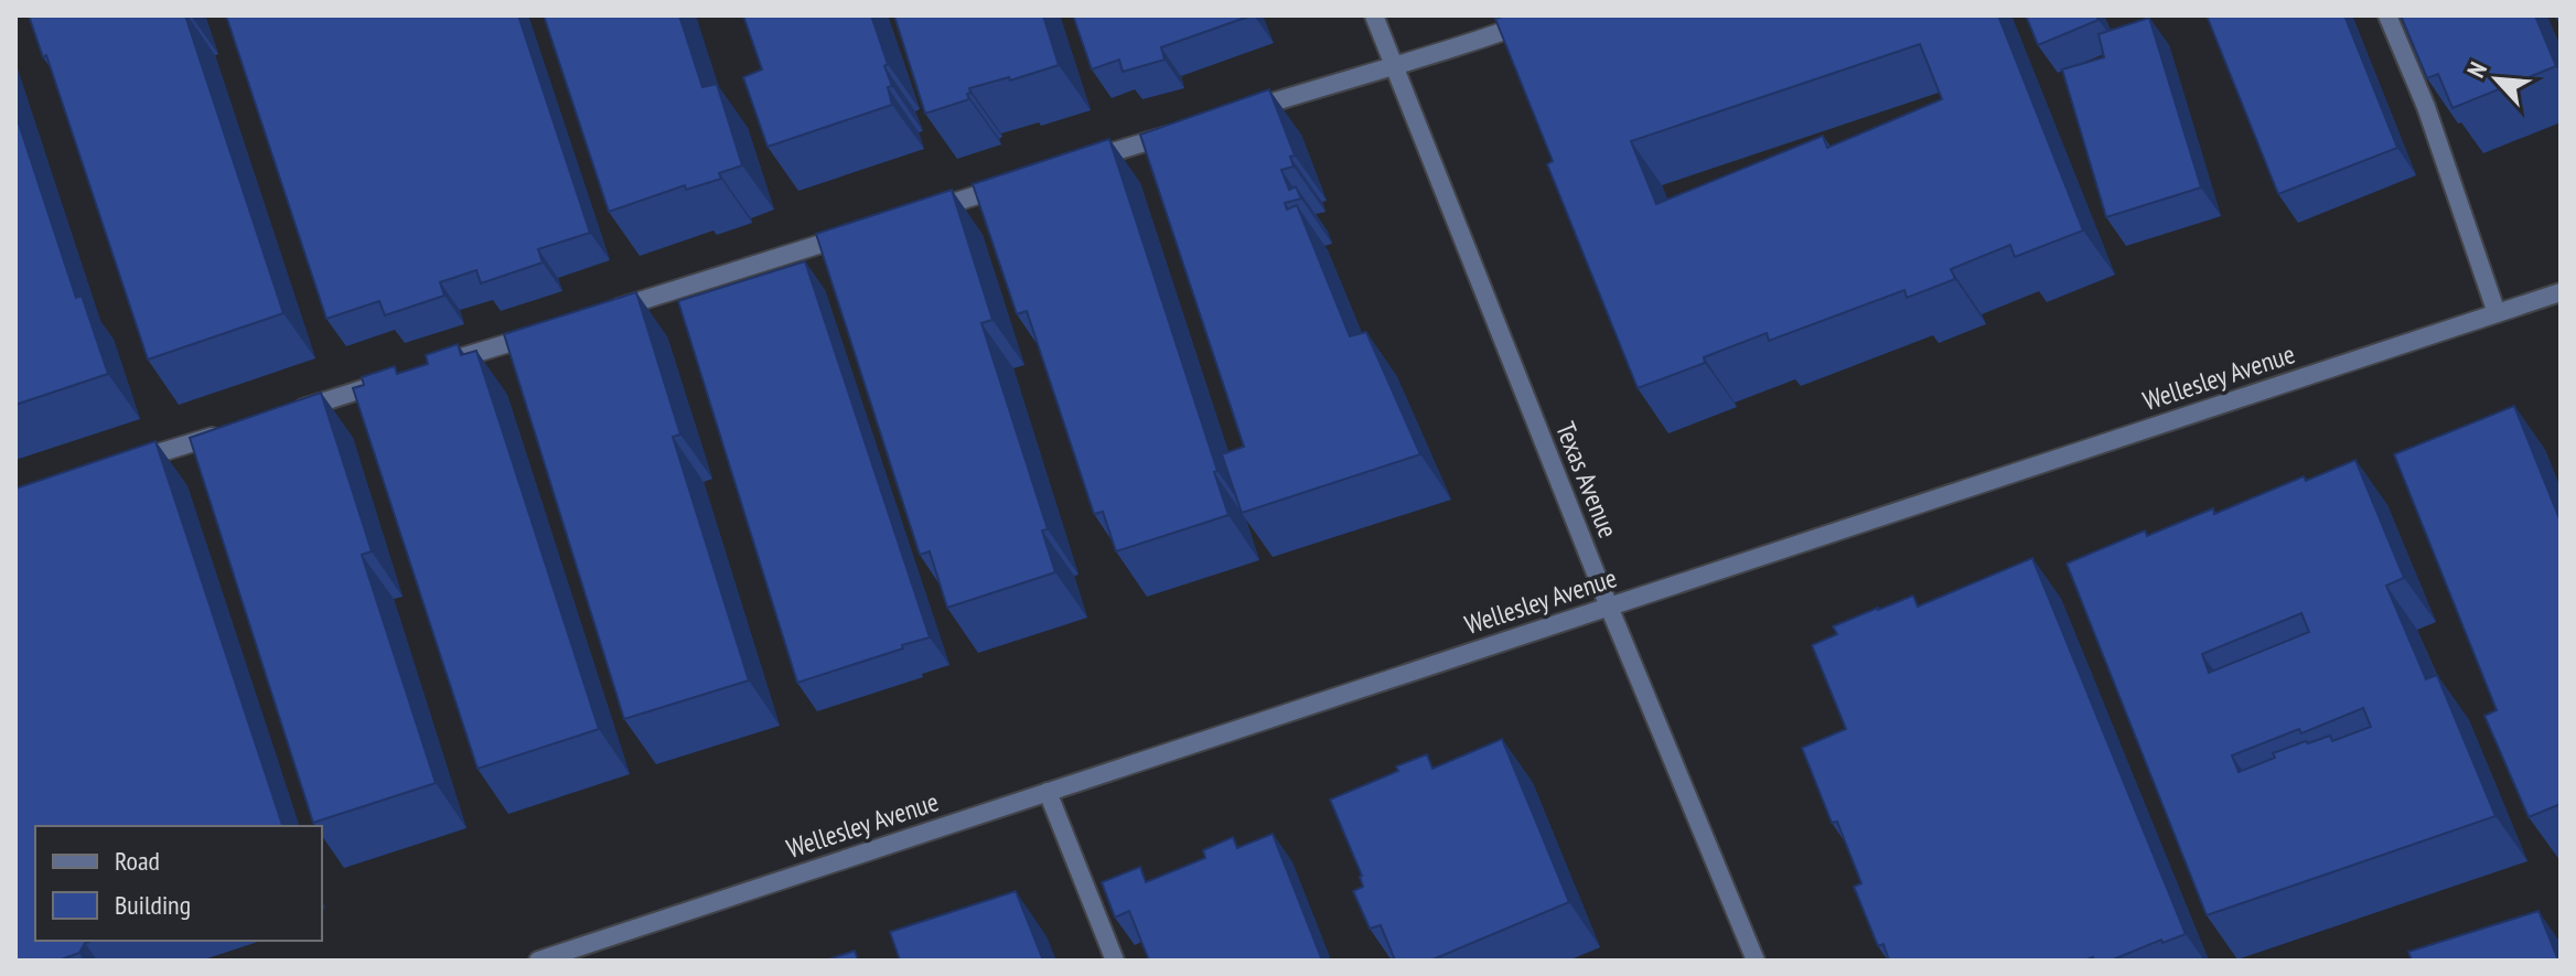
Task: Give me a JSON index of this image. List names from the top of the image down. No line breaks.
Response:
{"streets":{"street":["Wellesley Avenue","Texas Avenue"]},"crossings":[["Wellesley Avenue","Texas Avenue"]],"legend":["Road","Building"],"north":"top left"}
